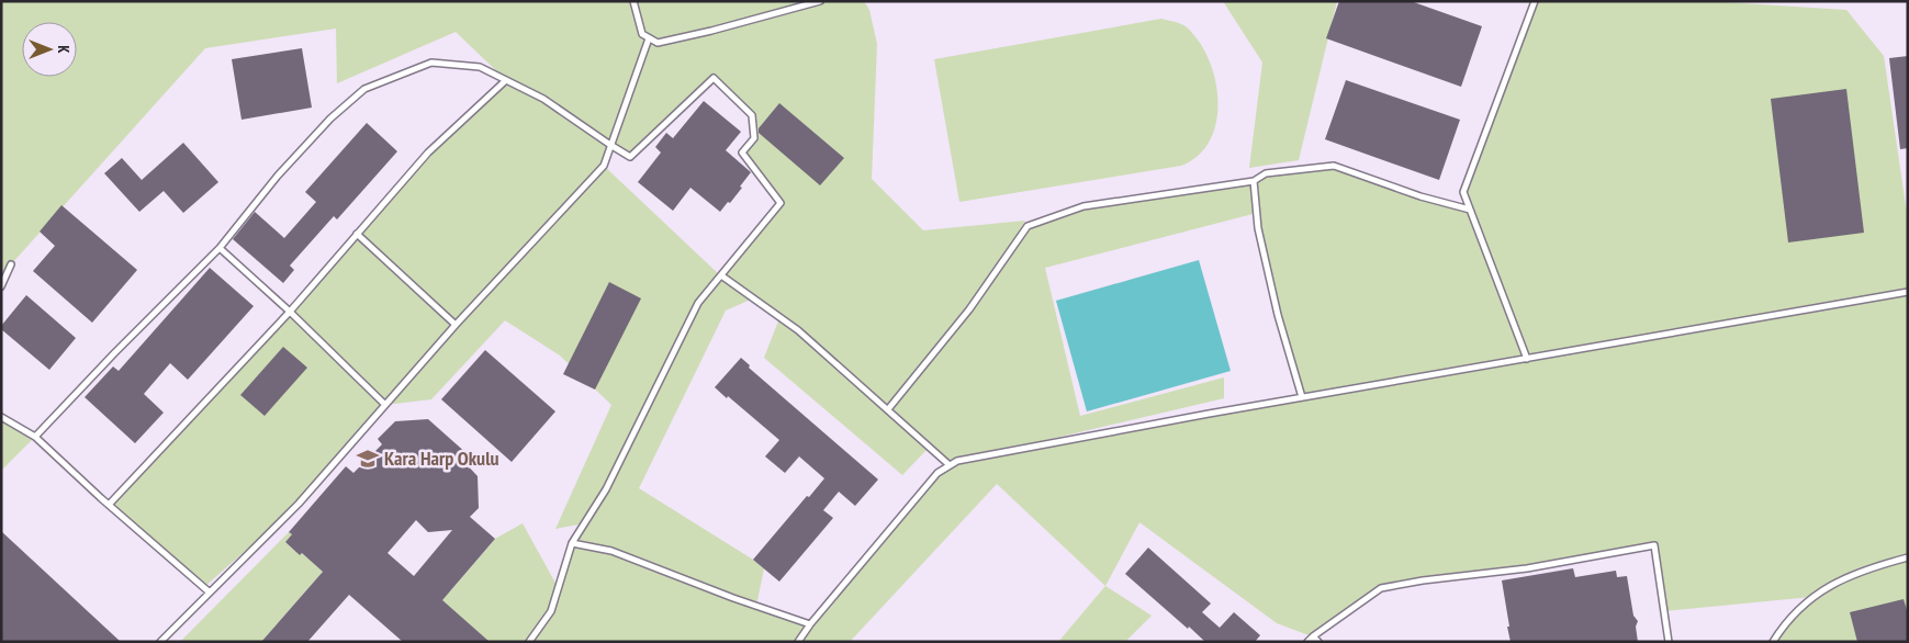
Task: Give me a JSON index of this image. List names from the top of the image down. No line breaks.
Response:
{"places":{"school or university":["Kara Harp Okulu"]},"north":"right"}
